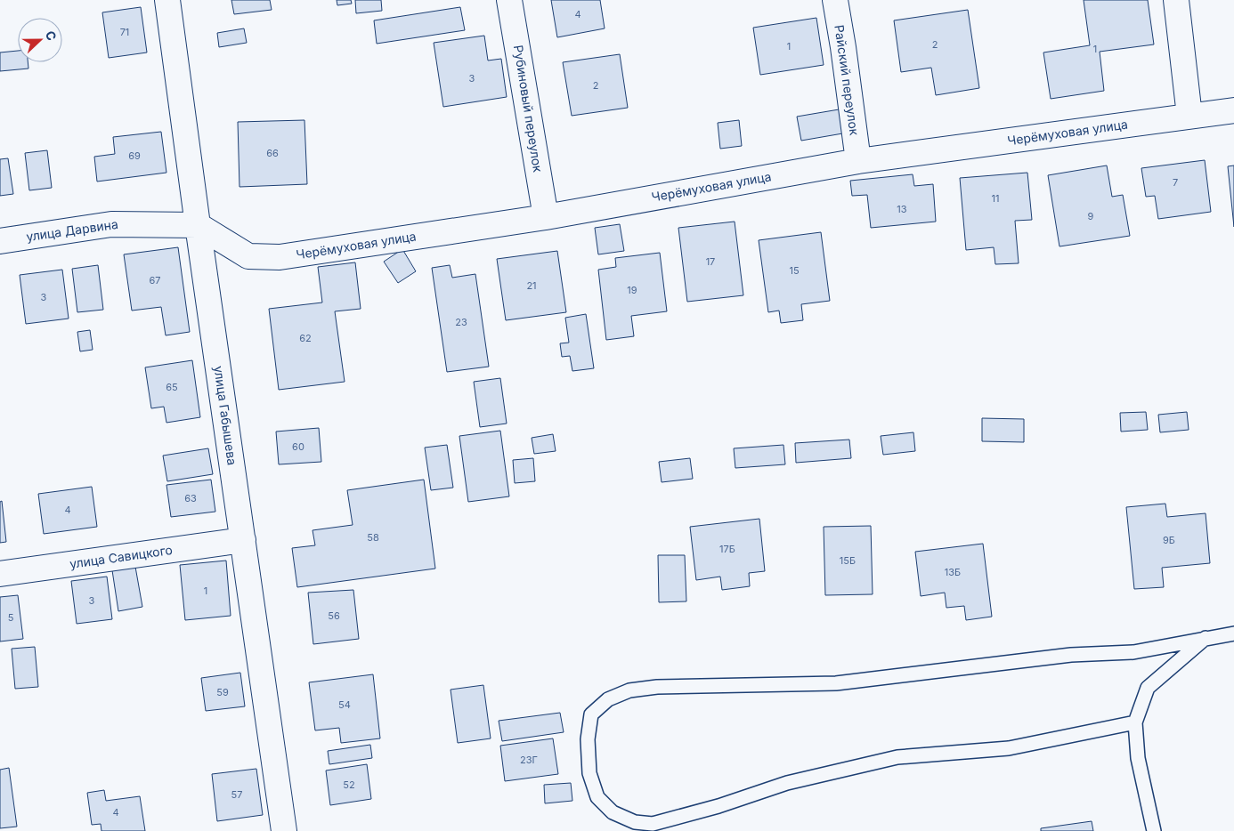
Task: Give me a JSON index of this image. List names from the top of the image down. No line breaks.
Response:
{"streets":{"street":["Райский переулок","Рубиновый переулок","Черёмуховая улица","улица Дарвина","улица Габышева","улица Савицкого"]},"crossings":[["Райский переулок","Черёмуховая улица"],["Рубиновый переулок","Черёмуховая улица"],["Черёмуховая улица","улица Дарвина"],["Черёмуховая улица","улица Габышева"],["улица Дарвина","улица Габышева"],["улица Габышева","улица Савицкого"]],"house_numbers":["4","71","2","1","1","3","2","66","69","7","11","13","9","17","15","67","21","19","3","23","62","65","60","63","4","58","9Б","17Б","15Б","13Б","1","3","56","5","59","54","23Г","52","57","4"],"north":"right"}
